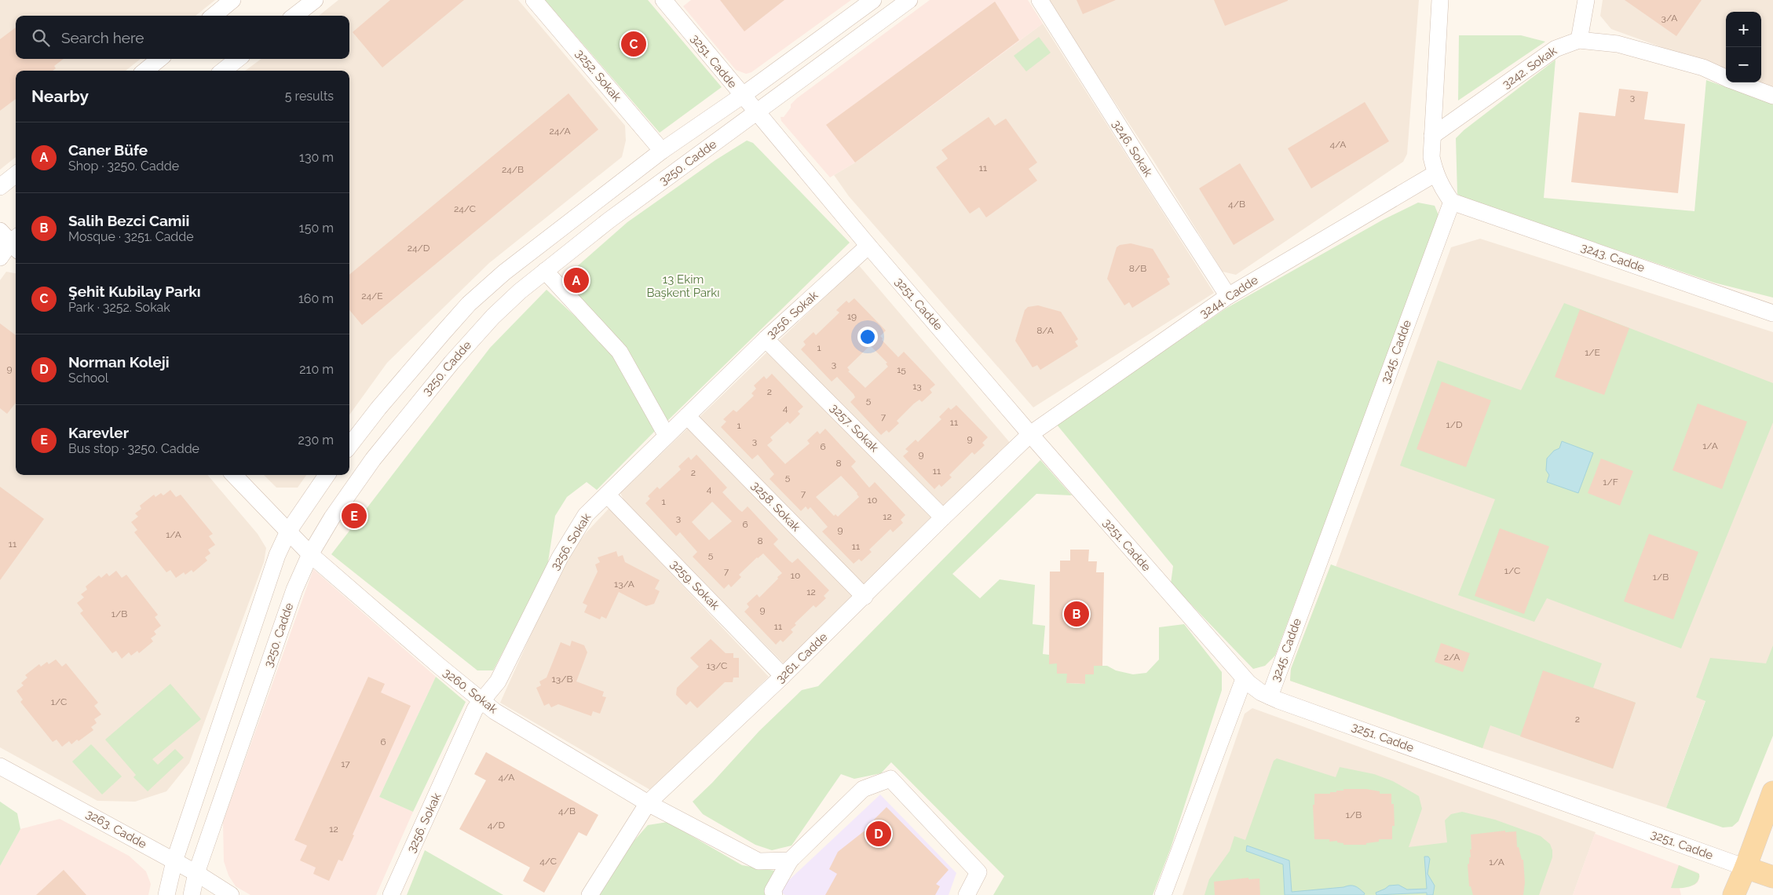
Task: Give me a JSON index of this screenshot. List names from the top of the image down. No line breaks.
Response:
{"streets":{"street":["3251. Cadde","3242. Sokak","3252. Sokak","3246. Sokak","3250. Cadde","3243. Cadde","3244. Cadde","3256. Sokak","3245. Cadde","3257. Sokak","3258. Sokak","3259. Sokak","3261. Cadde","3260. Sokak","3263. Cadde"]},"crossings":[["3251. Cadde","3250. Cadde"],["3251. Cadde","3244. Cadde"],["3251. Cadde","3256. Sokak"],["3251. Cadde","3245. Cadde"],["3251. Cadde","3261. Cadde"],["3252. Sokak","3250. Cadde"],["3246. Sokak","3244. Cadde"],["3250. Cadde","3260. Sokak"],["3250. Cadde","3263. Cadde"],["3243. Cadde","3245. Cadde"],["3244. Cadde","3261. Cadde"],["3256. Sokak","3257. Sokak"],["3256. Sokak","3258. Sokak"],["3256. Sokak","3259. Sokak"],["3256. Sokak","3260. Sokak"],["3257. Sokak","3261. Cadde"],["3258. Sokak","3261. Cadde"],["3259. Sokak","3261. Cadde"],["3261. Cadde","3260. Sokak"]],"parks":["13 Ekim Başkent Parkı"],"house_numbers":["3/A","3","24/A","4/A","11","24/B","4/B","24/C","24/D","8/B","24/E","19","8/A","1","1/E","3","9","15","13","2","5","4","7","11","1/D","1","9","3","1/A","6","9","8","11","2","5","1/F","4","7","10","1","12","3","6","9","1/A","8","11","11","5","1/C","7","10","1/B","13/A","12","9","1/B","11","2/A","13/C","13/B","1/C","2","6","17","4/A","4/B","1/B","4/D","12","4/C","1/A"],"page":{"map_buttons":["+","−"],"search":"Search here","pins":["C","A","E","B","D"],"heading":["Nearby","5 results"],"list":[{"mark":"A","name":"Caner Büfe","note":"Shop · 3250. Cadde","value":"130 m"},{"mark":"B","name":"Salih Bezci Camii","note":"Mosque · 3251. Cadde","value":"150 m"},{"mark":"C","name":"Şehit Kubilay Parkı","note":"Park · 3252. Sokak","value":"160 m"},{"mark":"D","name":"Norman Koleji","note":"School","value":"210 m"},{"mark":"E","name":"Karevler","note":"Bus stop · 3250. Cadde","value":"230 m"}]}}
